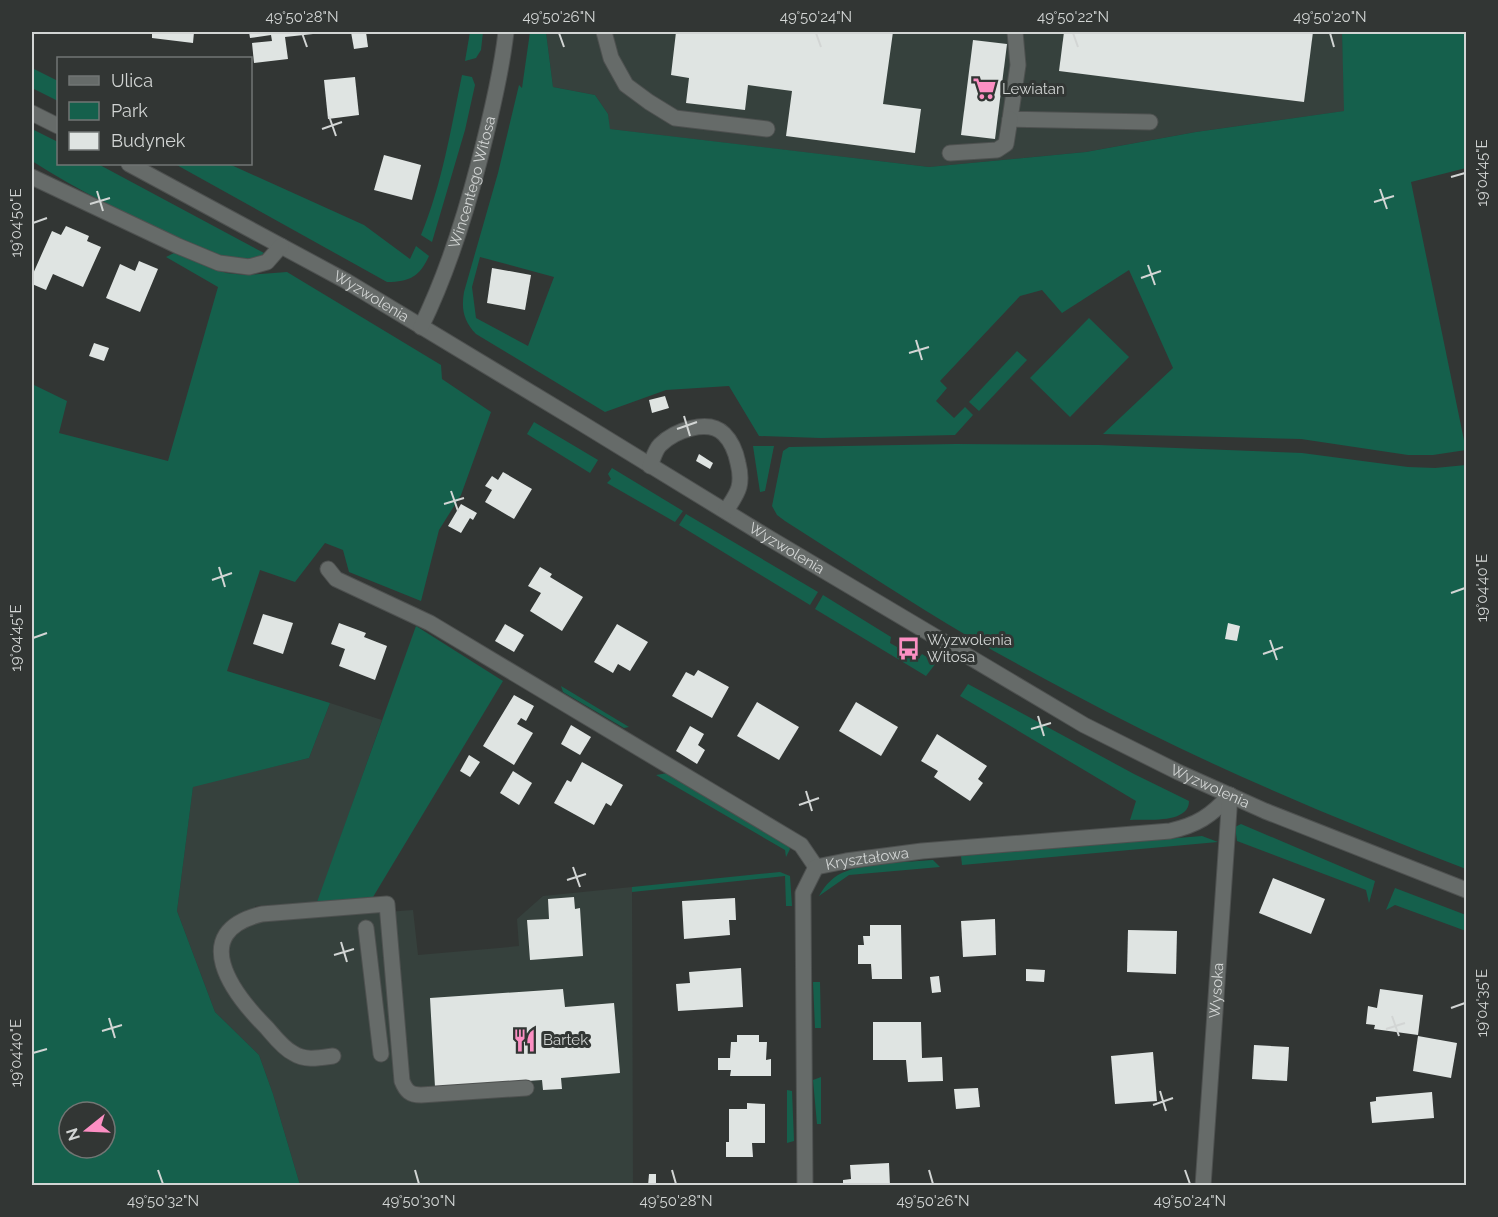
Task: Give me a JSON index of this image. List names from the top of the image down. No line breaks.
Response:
{"streets":{"street":["Wincentego Witosa","Wyzwolenia","Kryształowa","Wysoka"]},"crossings":[["Wincentego Witosa","Wyzwolenia"],["Wyzwolenia","Kryształowa"],["Wyzwolenia","Wysoka"],["Kryształowa","Wysoka"]],"places":{"supermarket":["Lewiatan"],"bus stop":["Wyzwolenia Witosa"],"restaurant":["Bartek"]},"legend":["Ulica","Park","Budynek"],"north":"left","coordinates":["49°50'28\"N","49°50'26\"N","49°50'24\"N","49°50'22\"N","49°50'20\"N","19°04'45\"E","19°04'50\"E","19°04'40\"E","19°04'35\"E","49°50'32\"N","49°50'30\"N"]}
